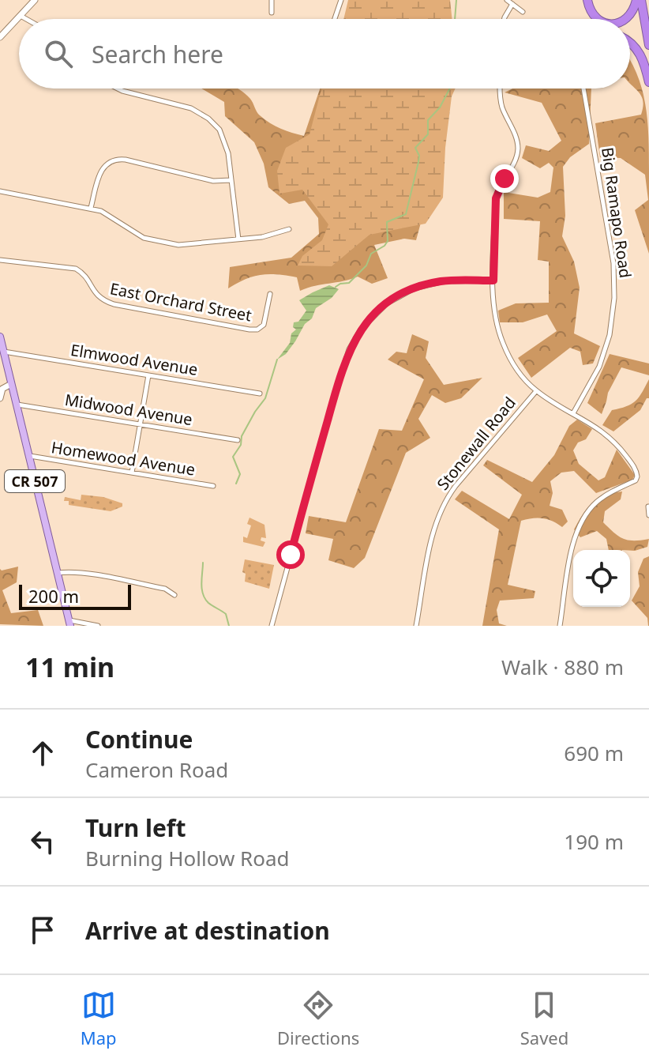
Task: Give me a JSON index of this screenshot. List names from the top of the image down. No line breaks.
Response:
{"streets":{"main road":["CR 507"],"street":["Big Ramapo Road","East Orchard Street","Elmwood Avenue","Midwood Avenue","Stonewall Road","Homewood Avenue"]},"crossings":[["Elmwood Avenue","CR 507"],["Midwood Avenue","CR 507"],["Homewood Avenue","CR 507"]],"scale_bar":"200 m","page":{"search":"Search here","scale":"200 m","heading":["11 min","Walk · 880 m"],"list":[["Continue","Cameron Road","690 m"],["Turn left","Burning Hollow Road","190 m"],"Arrive at destination"],"nav":["Map","Directions","Saved"]}}
